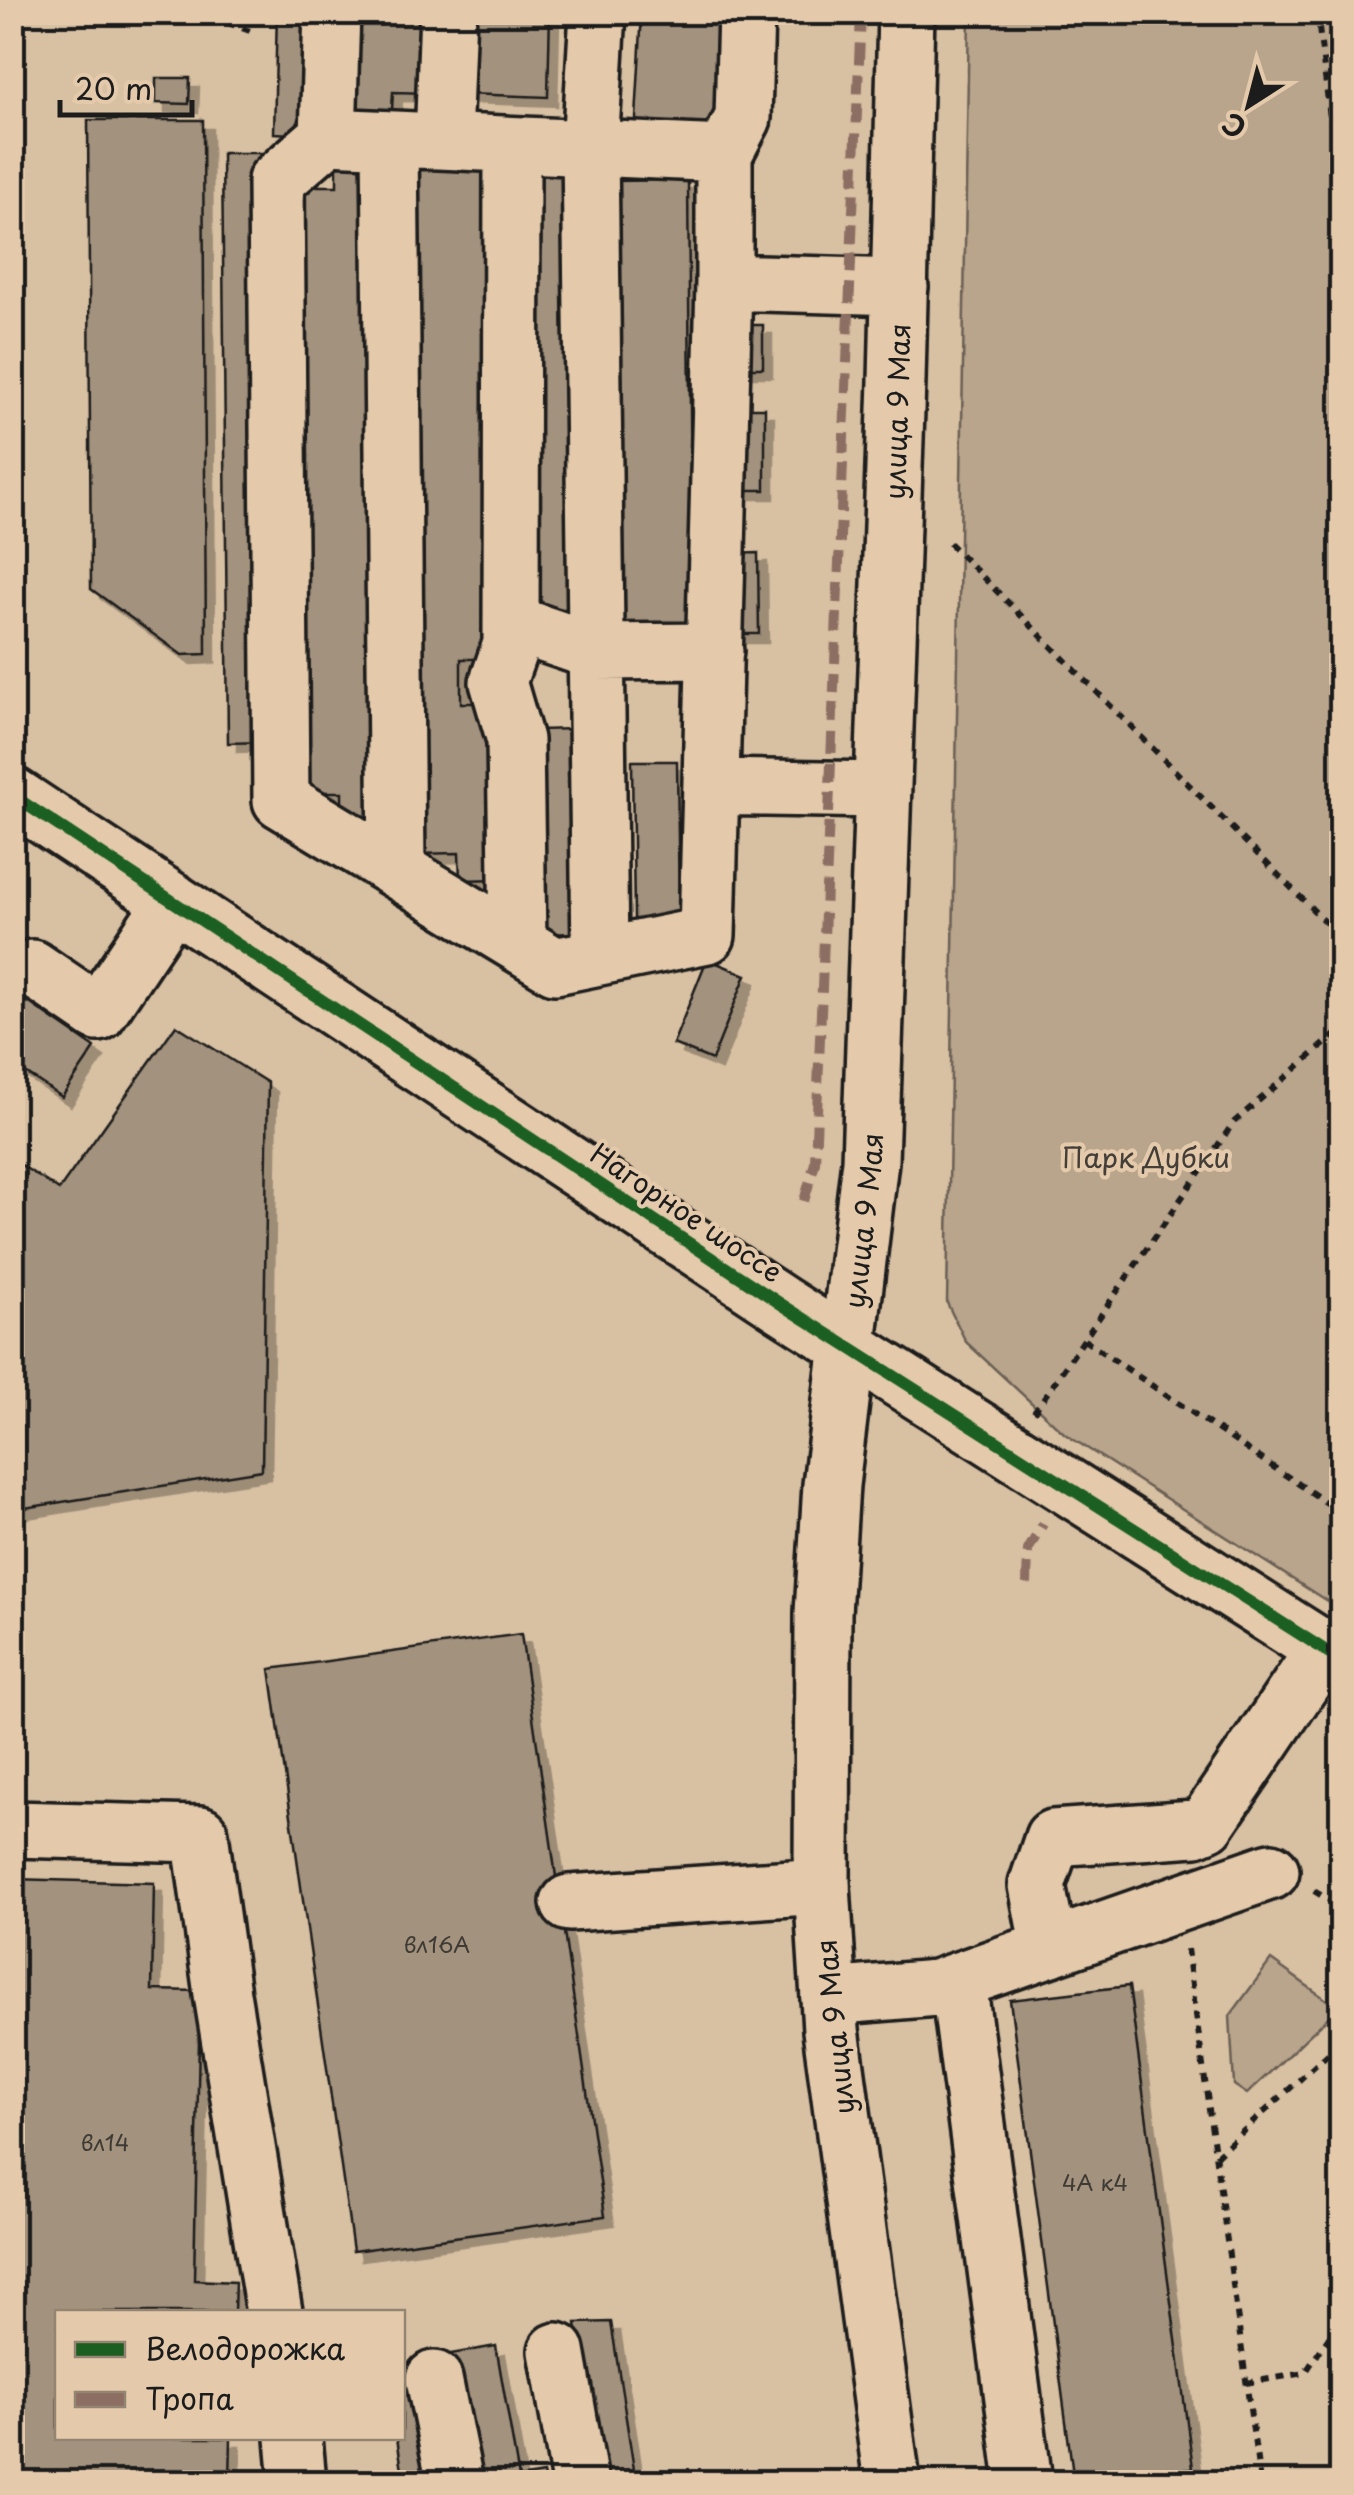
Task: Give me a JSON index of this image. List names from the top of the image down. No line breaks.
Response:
{"streets":{"main road":["улица 9 Мая","Нагорное шоссе"]},"crossings":[["улица 9 Мая","Нагорное шоссе"]],"parks":["Парк Дубки"],"house_numbers":["вл16A","вл14","4А к4"],"legend":["Велодорожка","Тропа"],"scale_bar":"20 m","north":"bottom left"}
